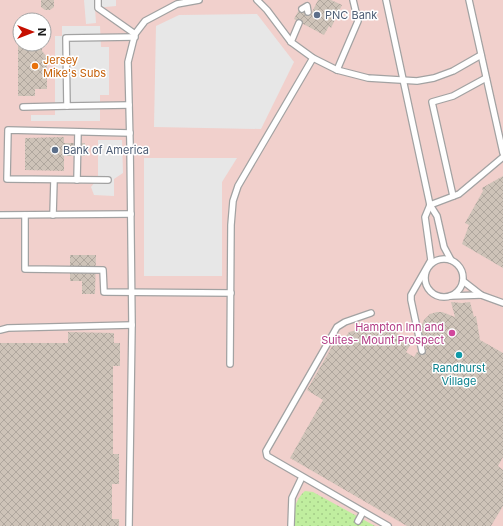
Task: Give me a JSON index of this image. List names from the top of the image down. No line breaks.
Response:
{"places":["PNC Bank","Jersey Mike's Subs","Bank of America","Hampton Inn and Suites- Mount Prospect","Randhurst Village"],"north":"right"}
